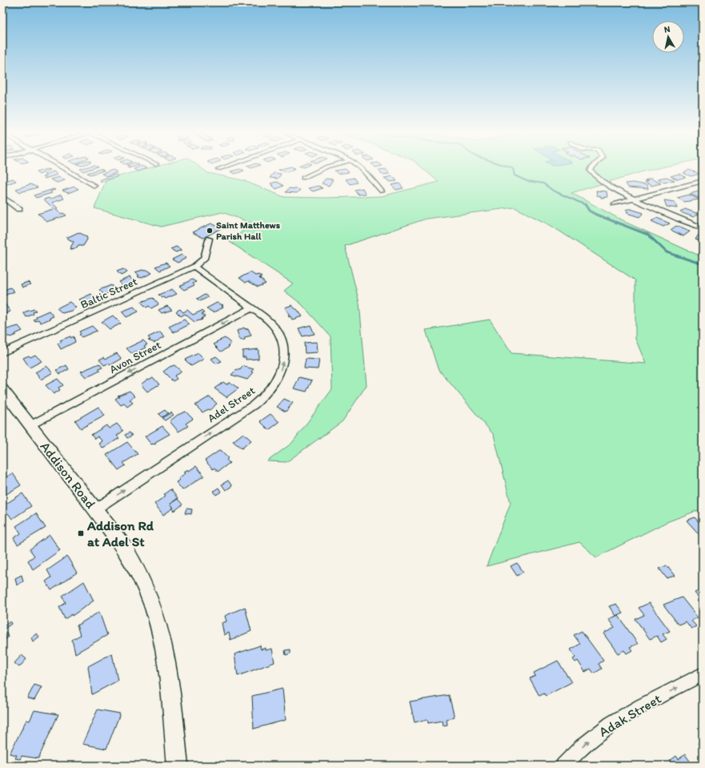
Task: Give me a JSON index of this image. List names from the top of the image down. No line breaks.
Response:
{"streets":{"main road":["Addison Road"],"street":["Baltic Street","Avon Street","Adel Street","Adak Street"]},"crossings":[["Baltic Street","Adel Street"],["Avon Street","Adel Street"],["Avon Street","Addison Road"],["Adel Street","Addison Road"]],"one_way":["Avon Street","Adel Street","Adak Street"],"places":{"other":["Saint Matthews Parish Hall"],"transit":["Addison Rd at Adel St"]},"north":"top"}
